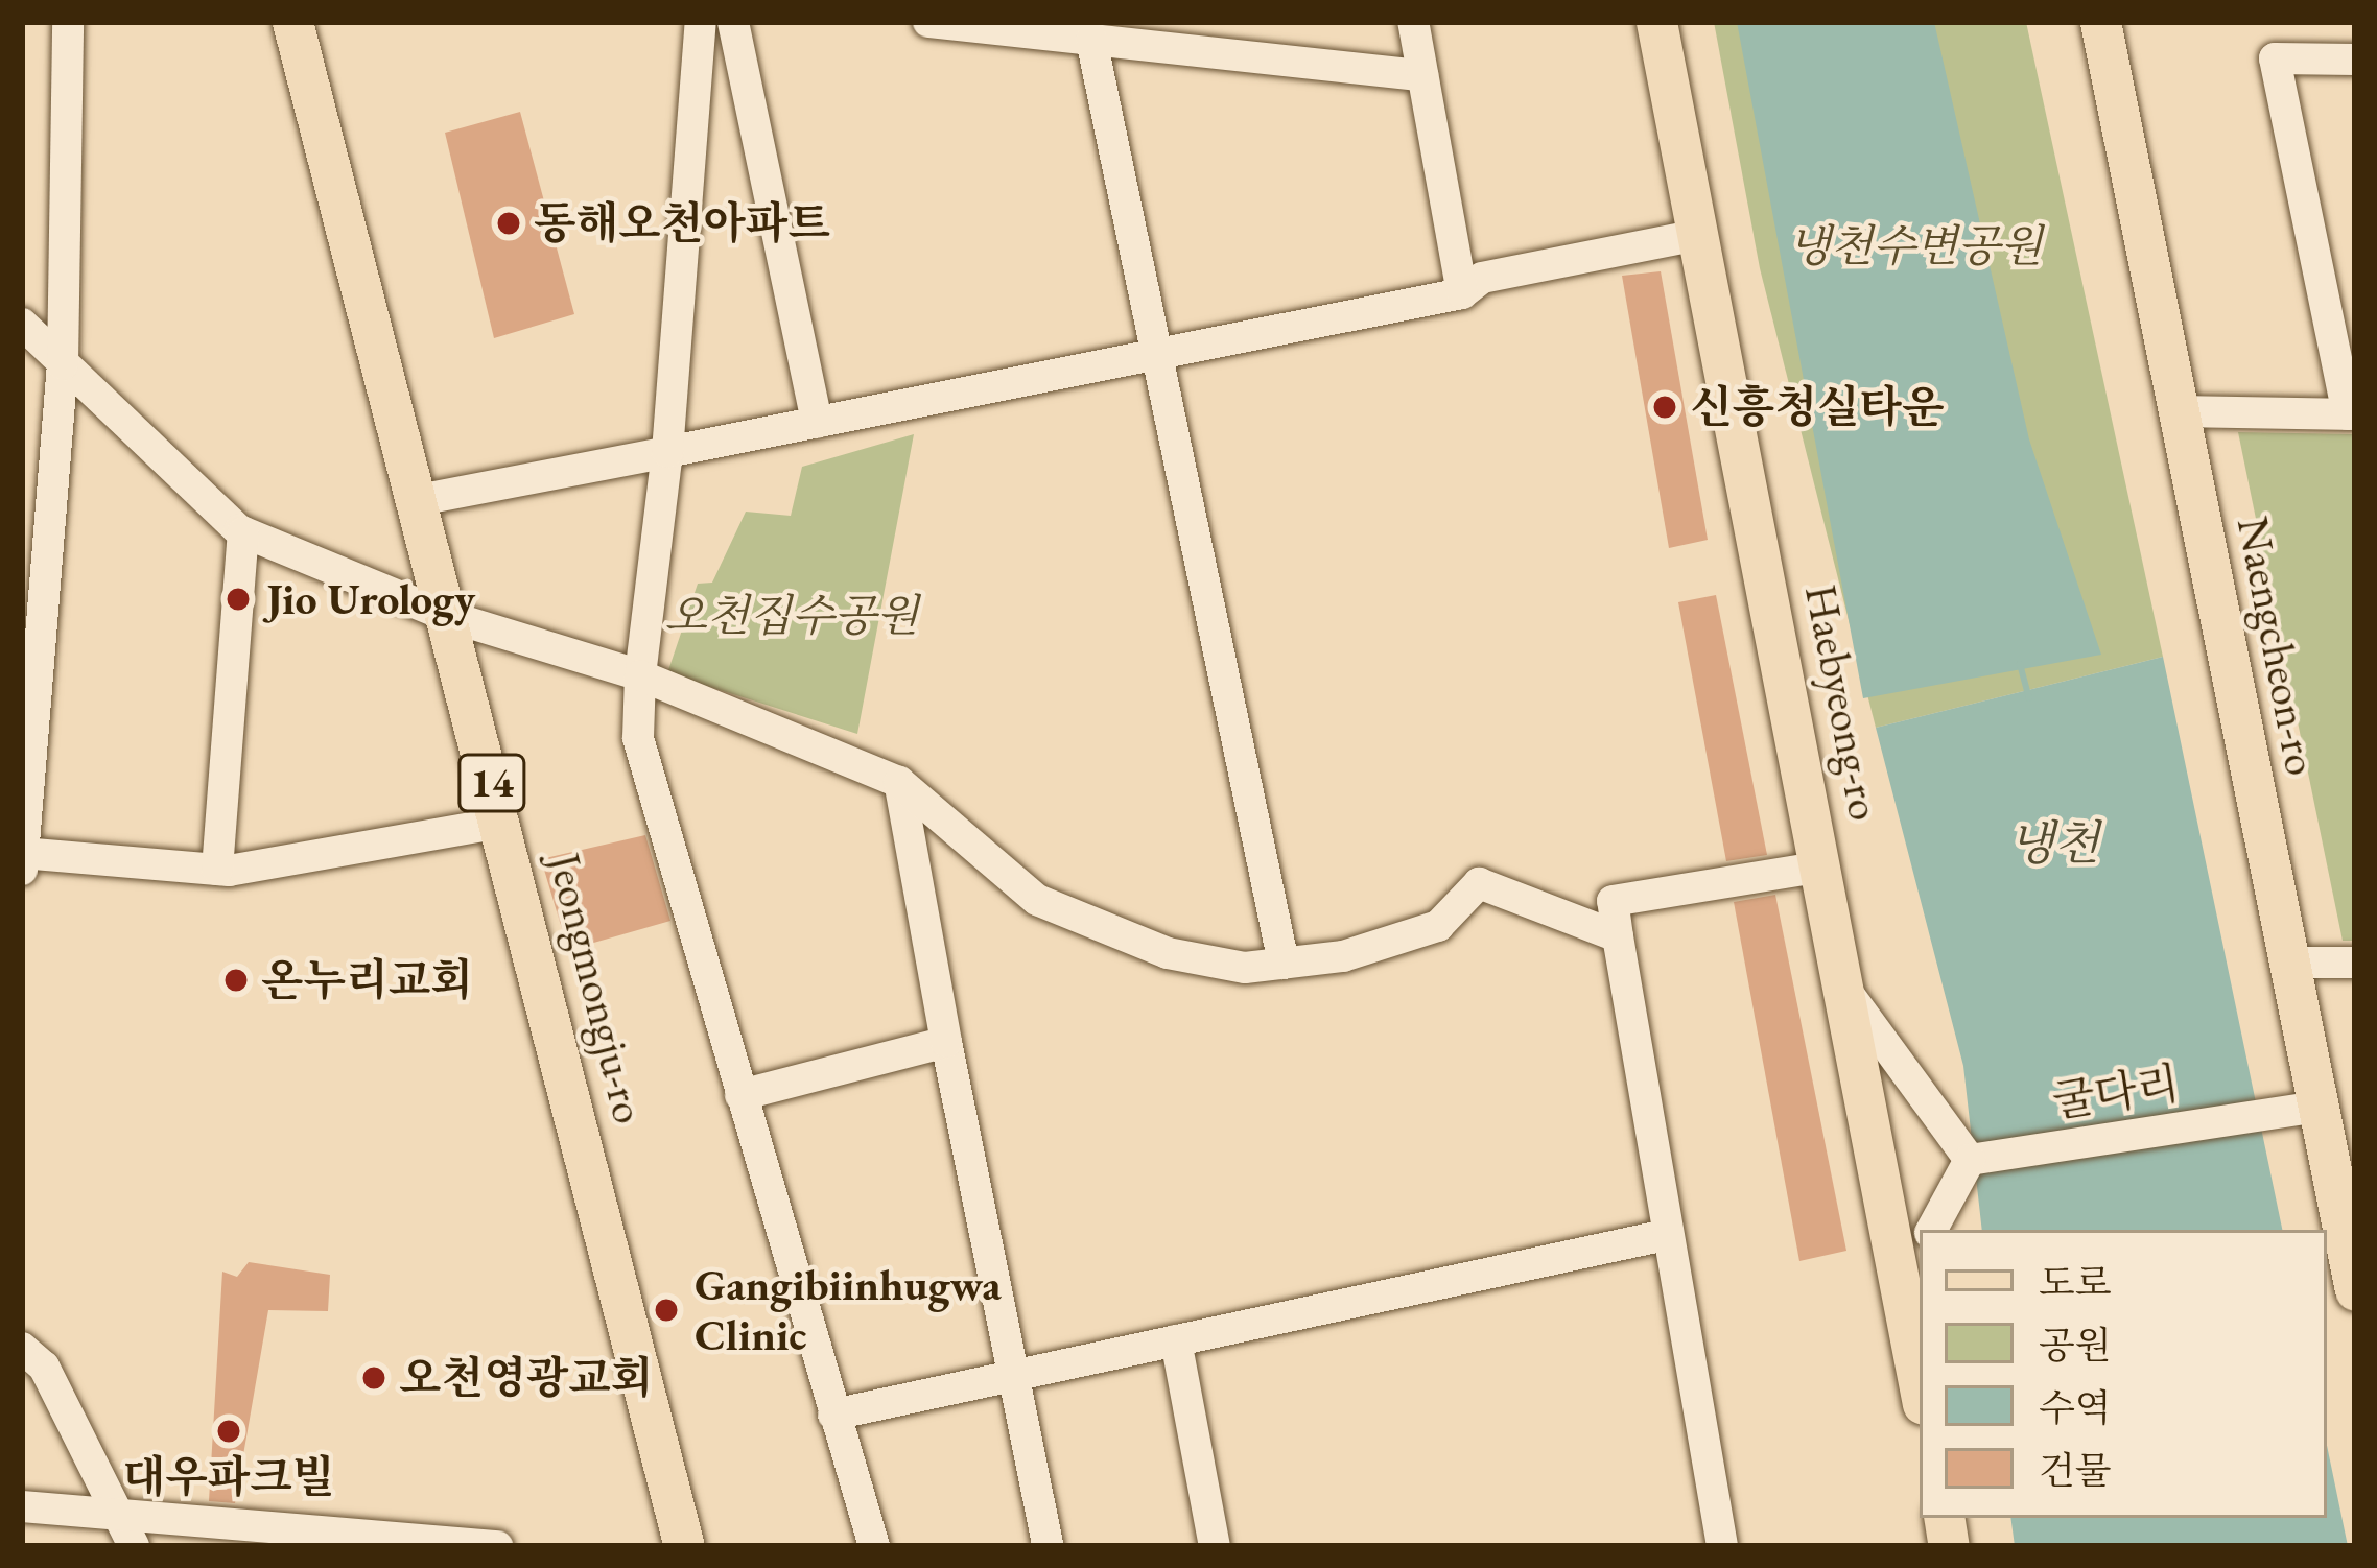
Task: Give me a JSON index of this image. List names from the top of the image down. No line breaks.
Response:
{"streets":{"main road":["Naengcheon-ro","Haebyeong-ro","14","Jeongmongju-ro"],"street":["굴다리"]},"crossings":[["Naengcheon-ro","굴다리"]],"water":["냉천"],"parks":["냉천수변공원","오천집수공원"],"places":["동해오천아파트","신흥청실타운","Jio Urology","온누리교회","Gangibiinhugwa Clinic","오천영광교회","대우파크빌"],"legend":["도로","공원","수역","건물"]}
